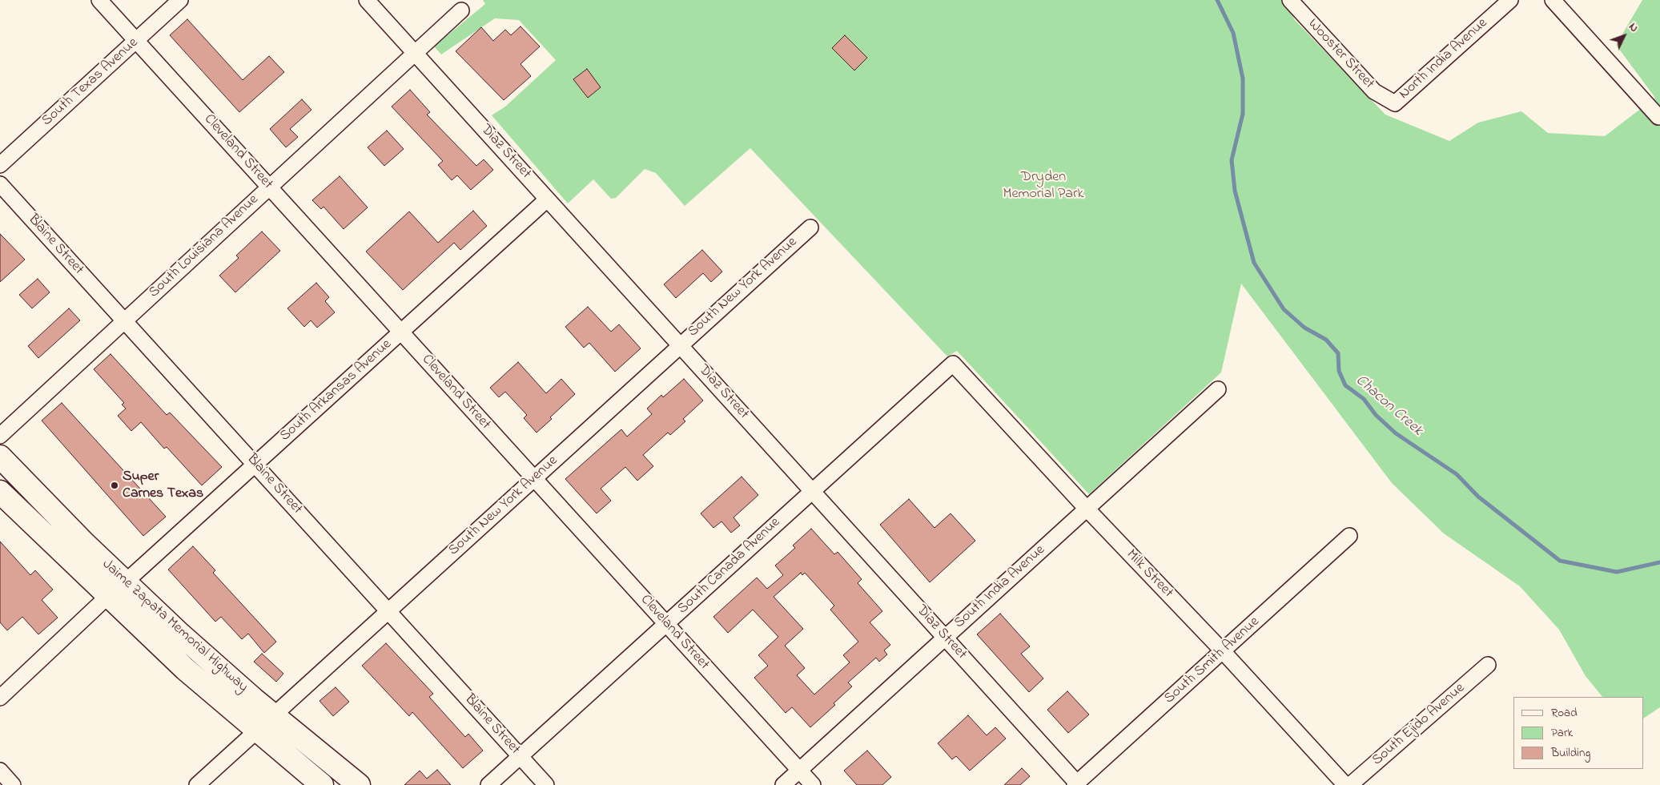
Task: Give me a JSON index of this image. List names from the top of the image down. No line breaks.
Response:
{"streets":{"main road":["Jaime Zapata Memorial Highway"],"street":["Wooster Street","North India Avenue","South Texas Avenue","Cleveland Street","Diaz Street","Blaine Street","South Louisiana Avenue","South New York Avenue","South Arkansas Avenue","South Canada Avenue","Milk Street","South India Avenue","South Smith Avenue","South Ejido Avenue"]},"crossings":[["Wooster Street","North India Avenue"],["South Texas Avenue","Cleveland Street"],["Cleveland Street","South Louisiana Avenue"],["Cleveland Street","South New York Avenue"],["Cleveland Street","South Arkansas Avenue"],["Cleveland Street","South Canada Avenue"],["Cleveland Street","South India Avenue"],["Diaz Street","South Louisiana Avenue"],["Diaz Street","South New York Avenue"],["Diaz Street","South Arkansas Avenue"],["Diaz Street","South Canada Avenue"],["Diaz Street","South India Avenue"],["Diaz Street","South Smith Avenue"],["Blaine Street","South Louisiana Avenue"],["Blaine Street","South New York Avenue"],["Blaine Street","South Arkansas Avenue"],["Blaine Street","South Canada Avenue"],["South New York Avenue","Jaime Zapata Memorial Highway"],["South Arkansas Avenue","Jaime Zapata Memorial Highway"],["South Canada Avenue","Milk Street"],["Milk Street","South India Avenue"],["Milk Street","South Smith Avenue"]],"water":["Chacon Creek"],"parks":["Dryden Memorial Park"],"places":["Super Carnes Texas"],"legend":["Road","Park","Building"],"north":"top right"}
